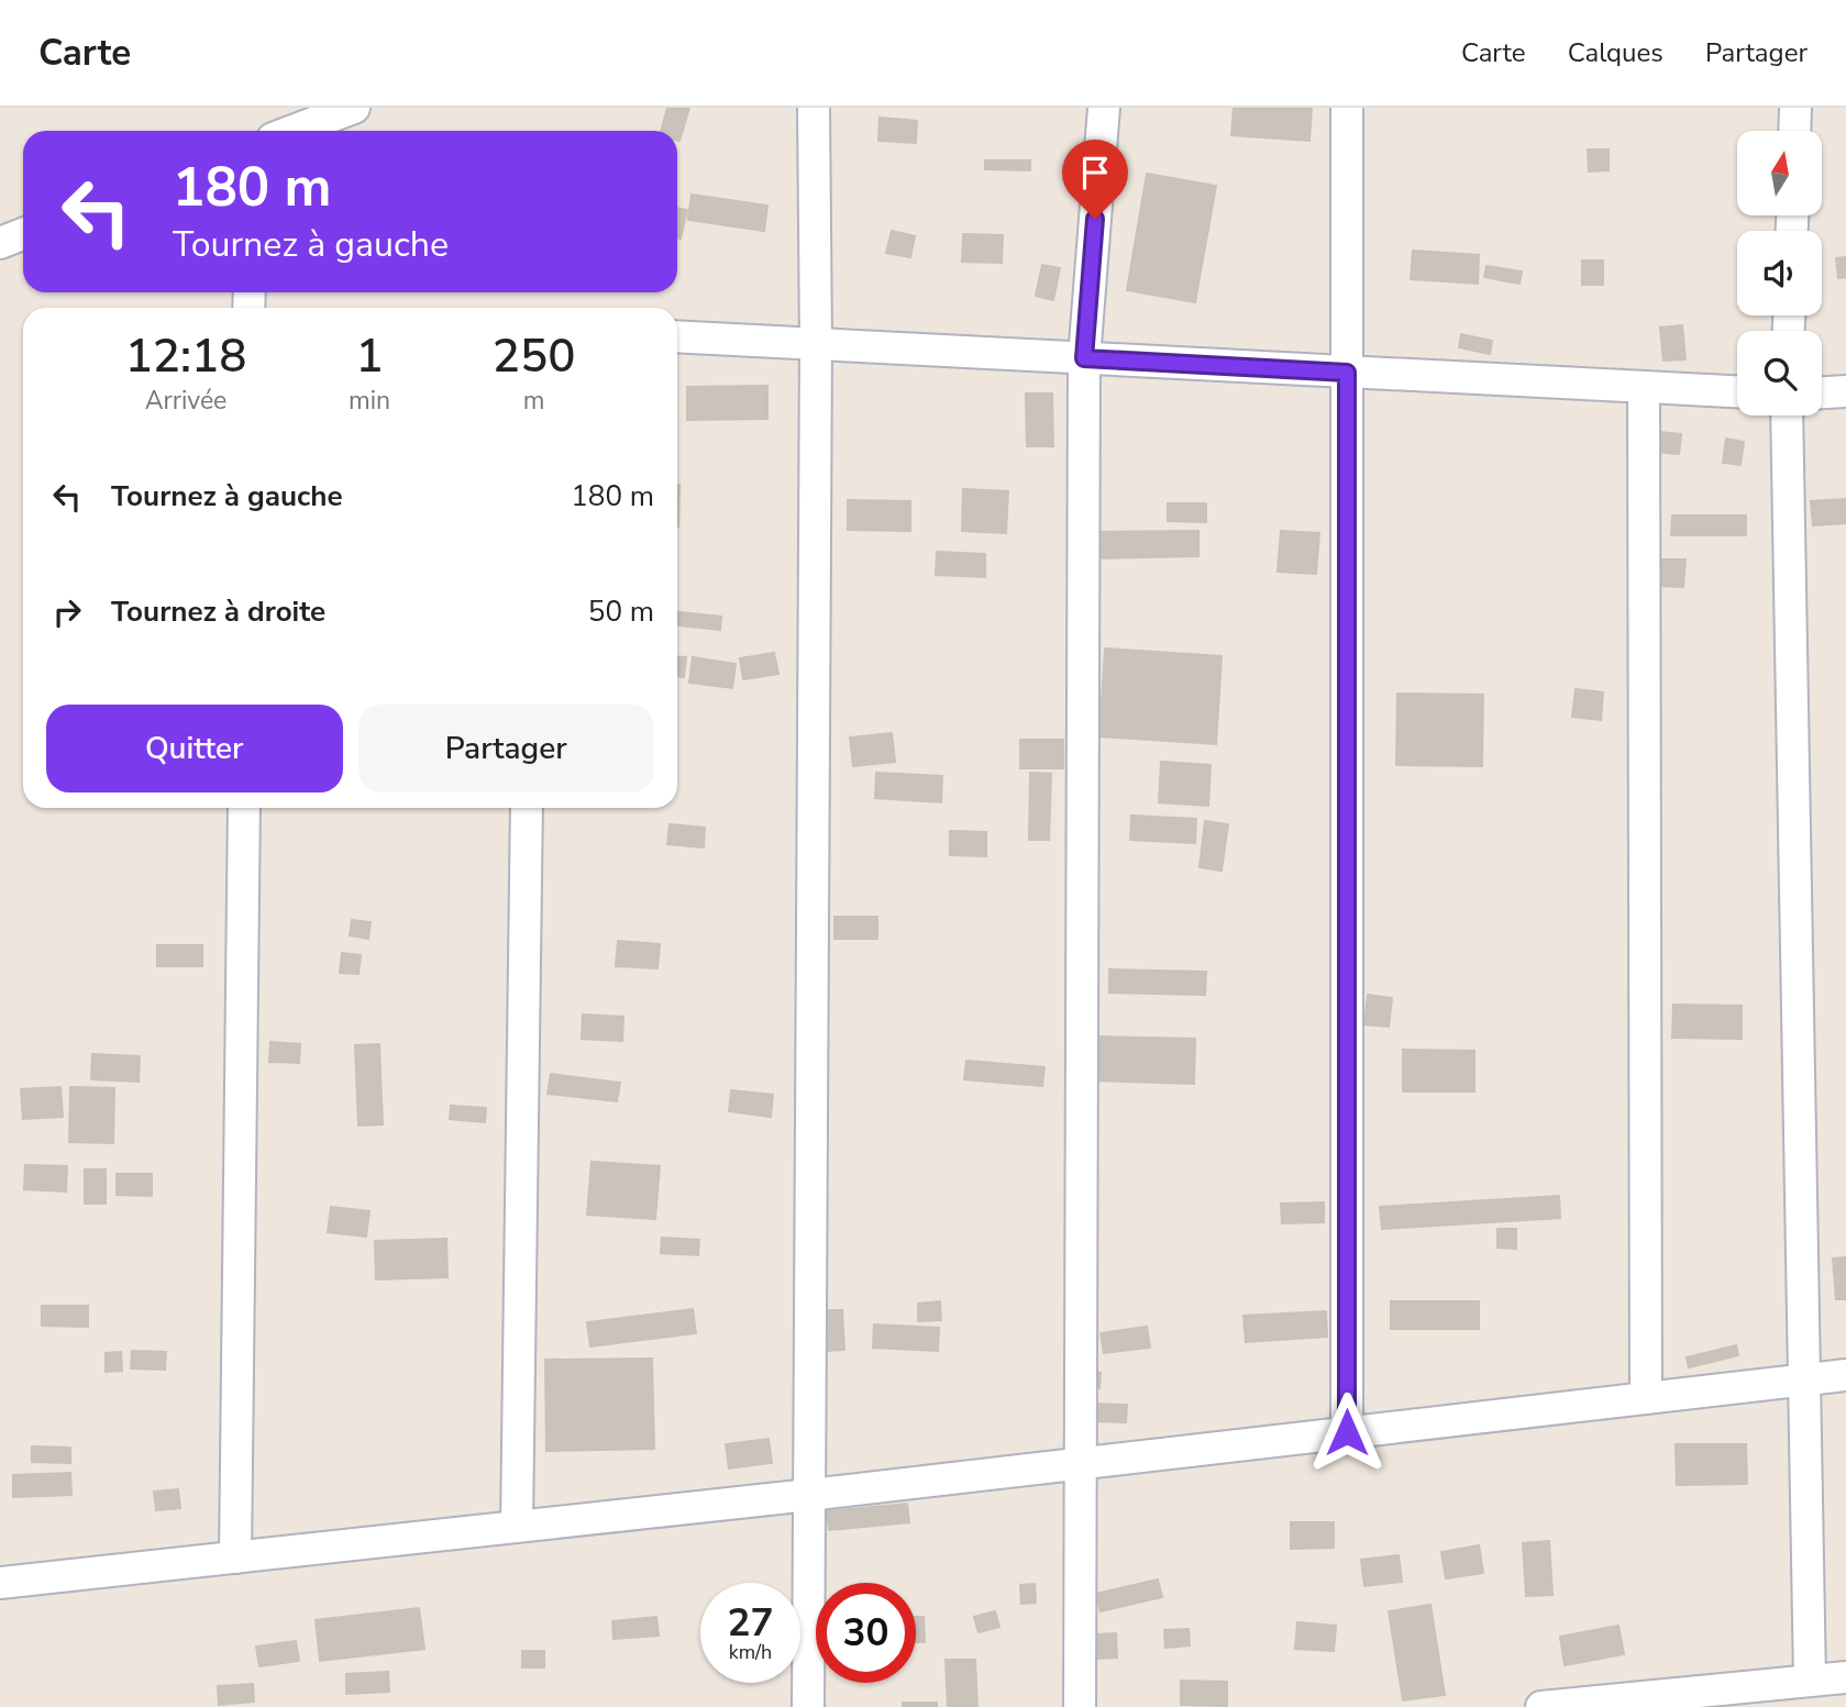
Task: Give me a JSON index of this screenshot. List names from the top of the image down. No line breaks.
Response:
{"north":"top","page":{"header":"Carte","nav":["Carte","Calques","Partager"],"turn":["180 m","Tournez à gauche"],"eta":["12:18","Arrivée","1","min","250","m"],"list":[{"name":"Tournez à gauche","value":"180 m"},{"name":"Tournez à droite","value":"50 m"}],"buttons":["Quitter","Partager"],"speed":"27 km/h","limit":"30"}}
